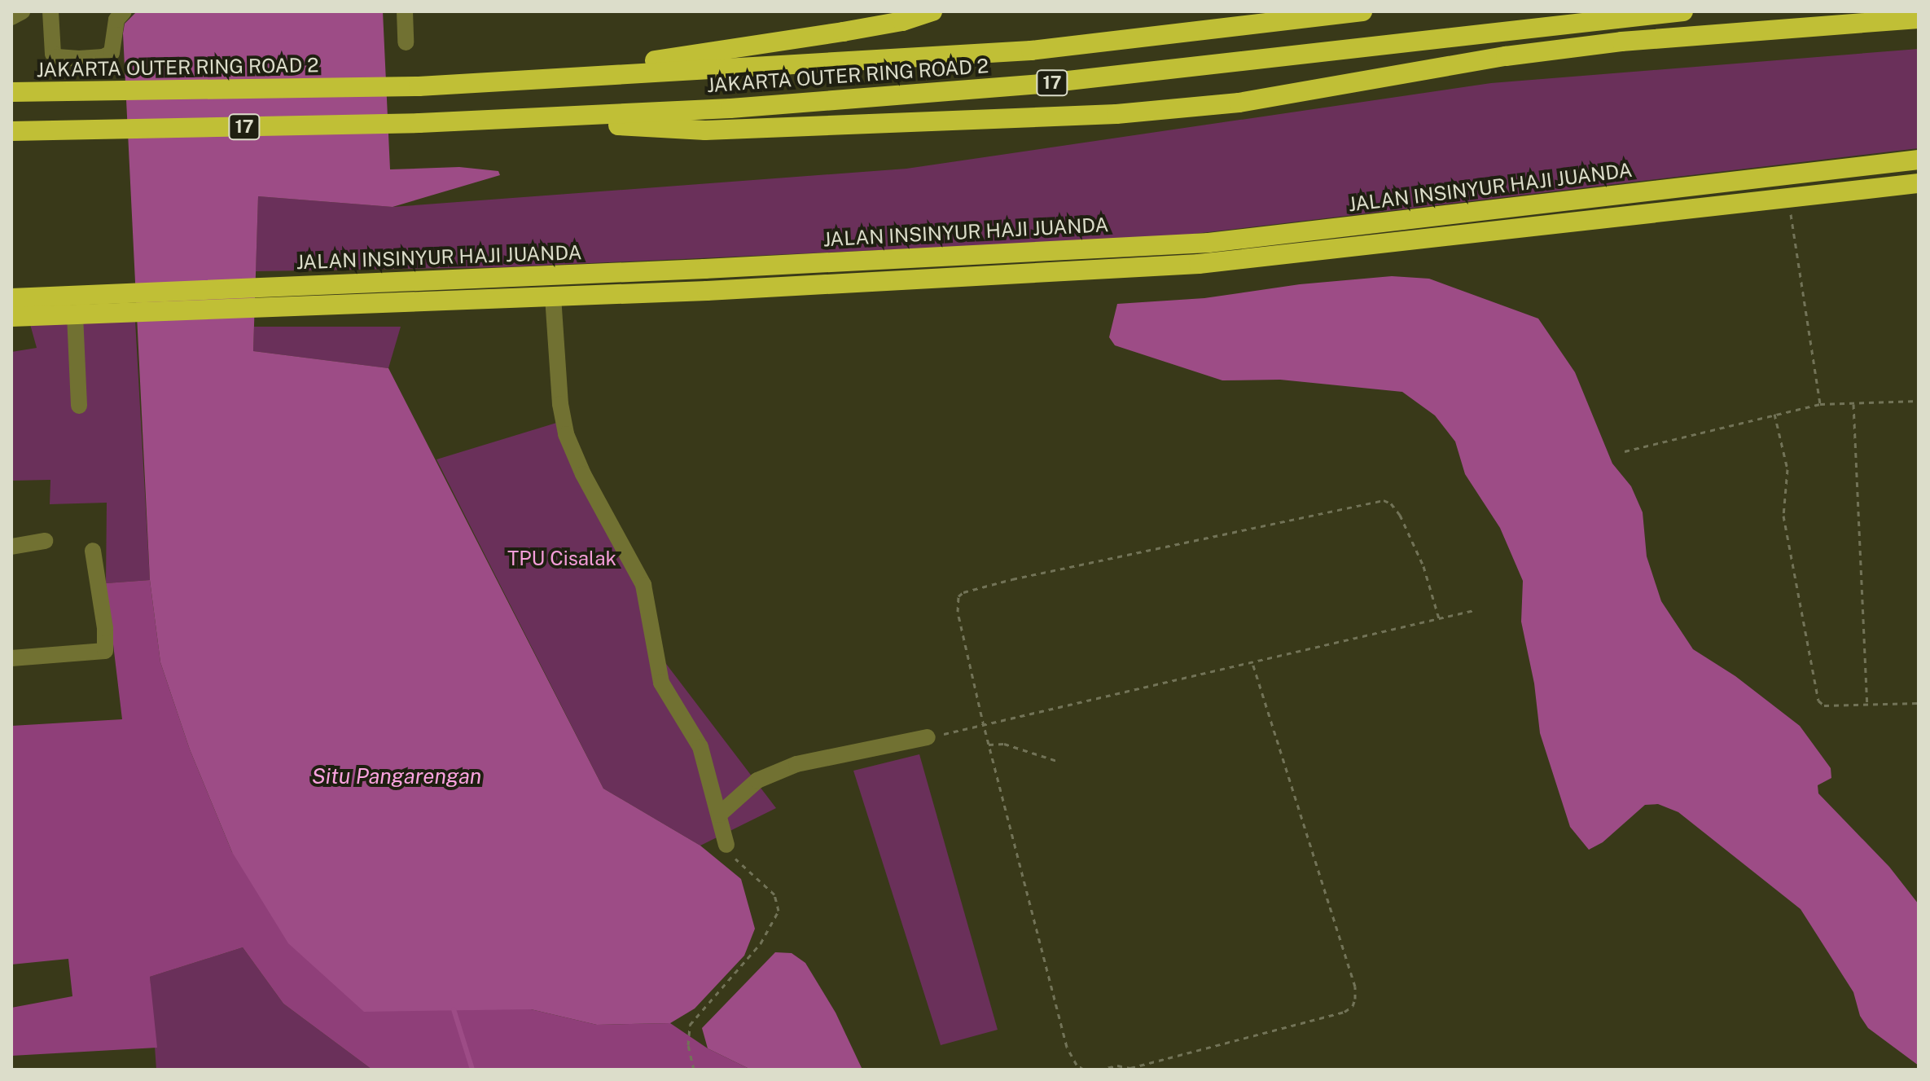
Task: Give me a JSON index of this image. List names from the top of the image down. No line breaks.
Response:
{"streets":{"highway":["JAKARTA OUTER RING ROAD 2","17","JALAN INSINYUR HAJI JUANDA"]},"water":["Situ Pangarengan"],"parks":["TPU Cisalak"]}
